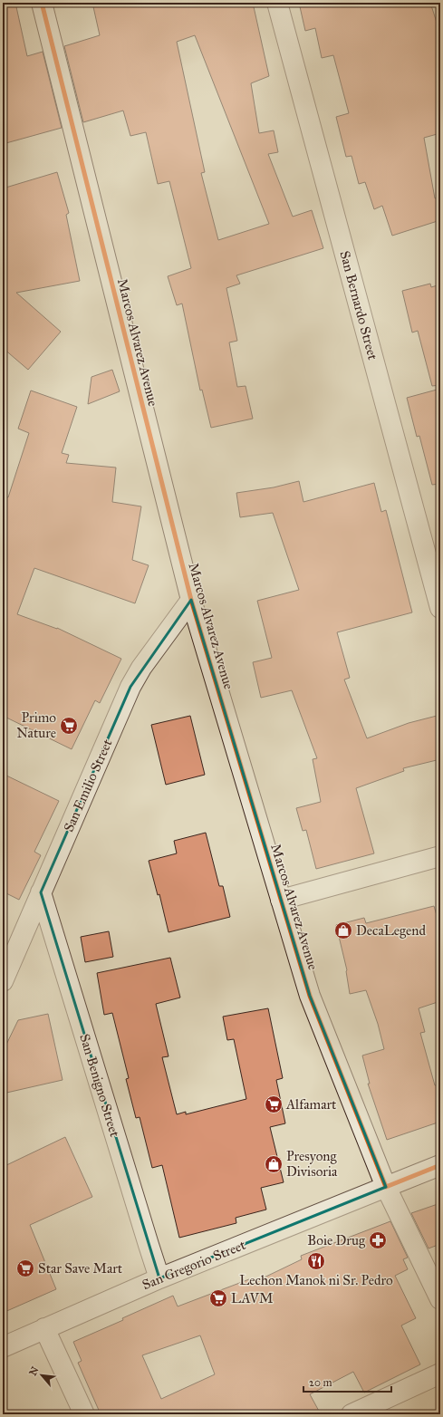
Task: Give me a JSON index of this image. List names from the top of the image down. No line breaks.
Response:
{"streets":{"street":["San Bernardo Street","Marcos Alvarez Avenue","San Emilio Street","San Benigno Street","San Gregorio Street"]},"crossings":[["Marcos Alvarez Avenue","San Emilio Street"],["Marcos Alvarez Avenue","San Gregorio Street"],["San Emilio Street","San Benigno Street"],["San Benigno Street","San Gregorio Street"]],"places":{"supermarket":["Primo Nature","Alfamart","Star Save Mart","LAVM"],"shop":["DecaLegend","Presyong Divisoria"],"pharmacy":["Boie Drug"],"restaurant":["Lechon Manok ni Sr. Pedro"]},"scale_bar":"20 m","north":"top left"}
